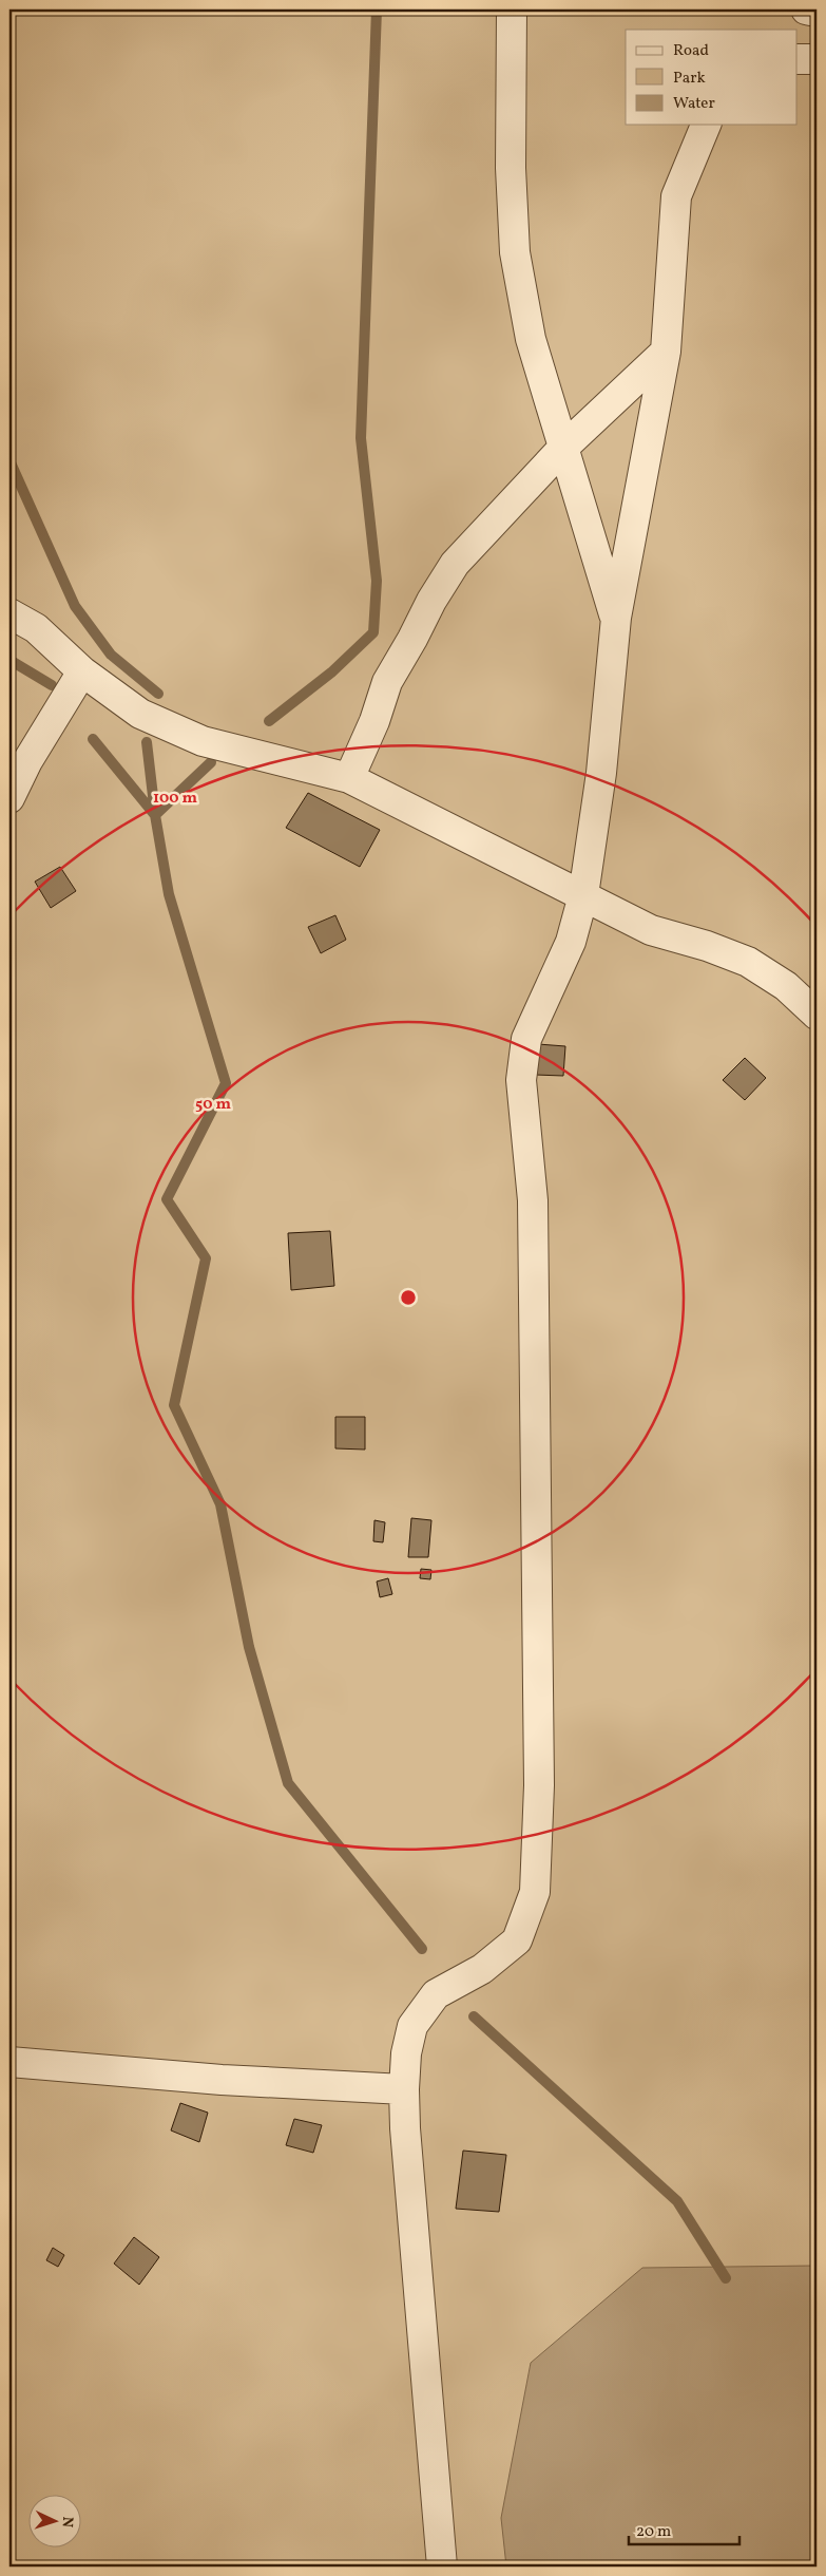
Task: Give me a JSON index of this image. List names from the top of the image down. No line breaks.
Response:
{"legend":["Road","Park","Water"],"scale_bar":"20 m","north":"right","rings":["100 m","50 m"]}
